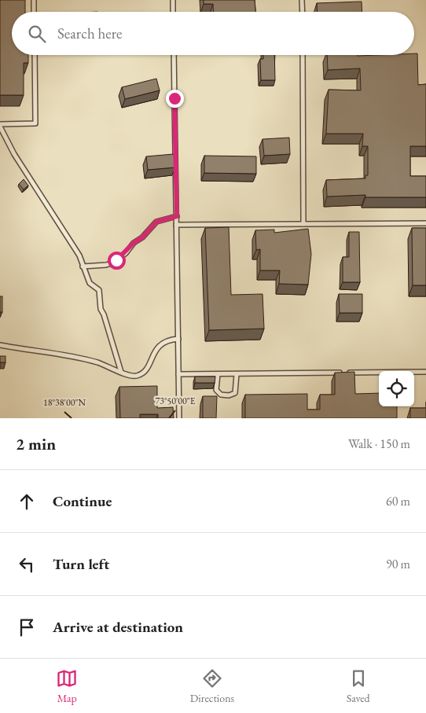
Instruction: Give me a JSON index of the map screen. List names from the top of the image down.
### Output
{
  "page": {
    "search": "Search here",
    "heading": ["2 min", "Walk · 150 m"],
    "list": [
      ["Continue", "60 m"],
      ["Turn left", "90 m"],
      "Arrive at destination"
    ],
    "nav": ["Map", "Directions", "Saved"]
  },
  "coordinates": ["73°50'00\"E", "18°38'00\"N"]
}
